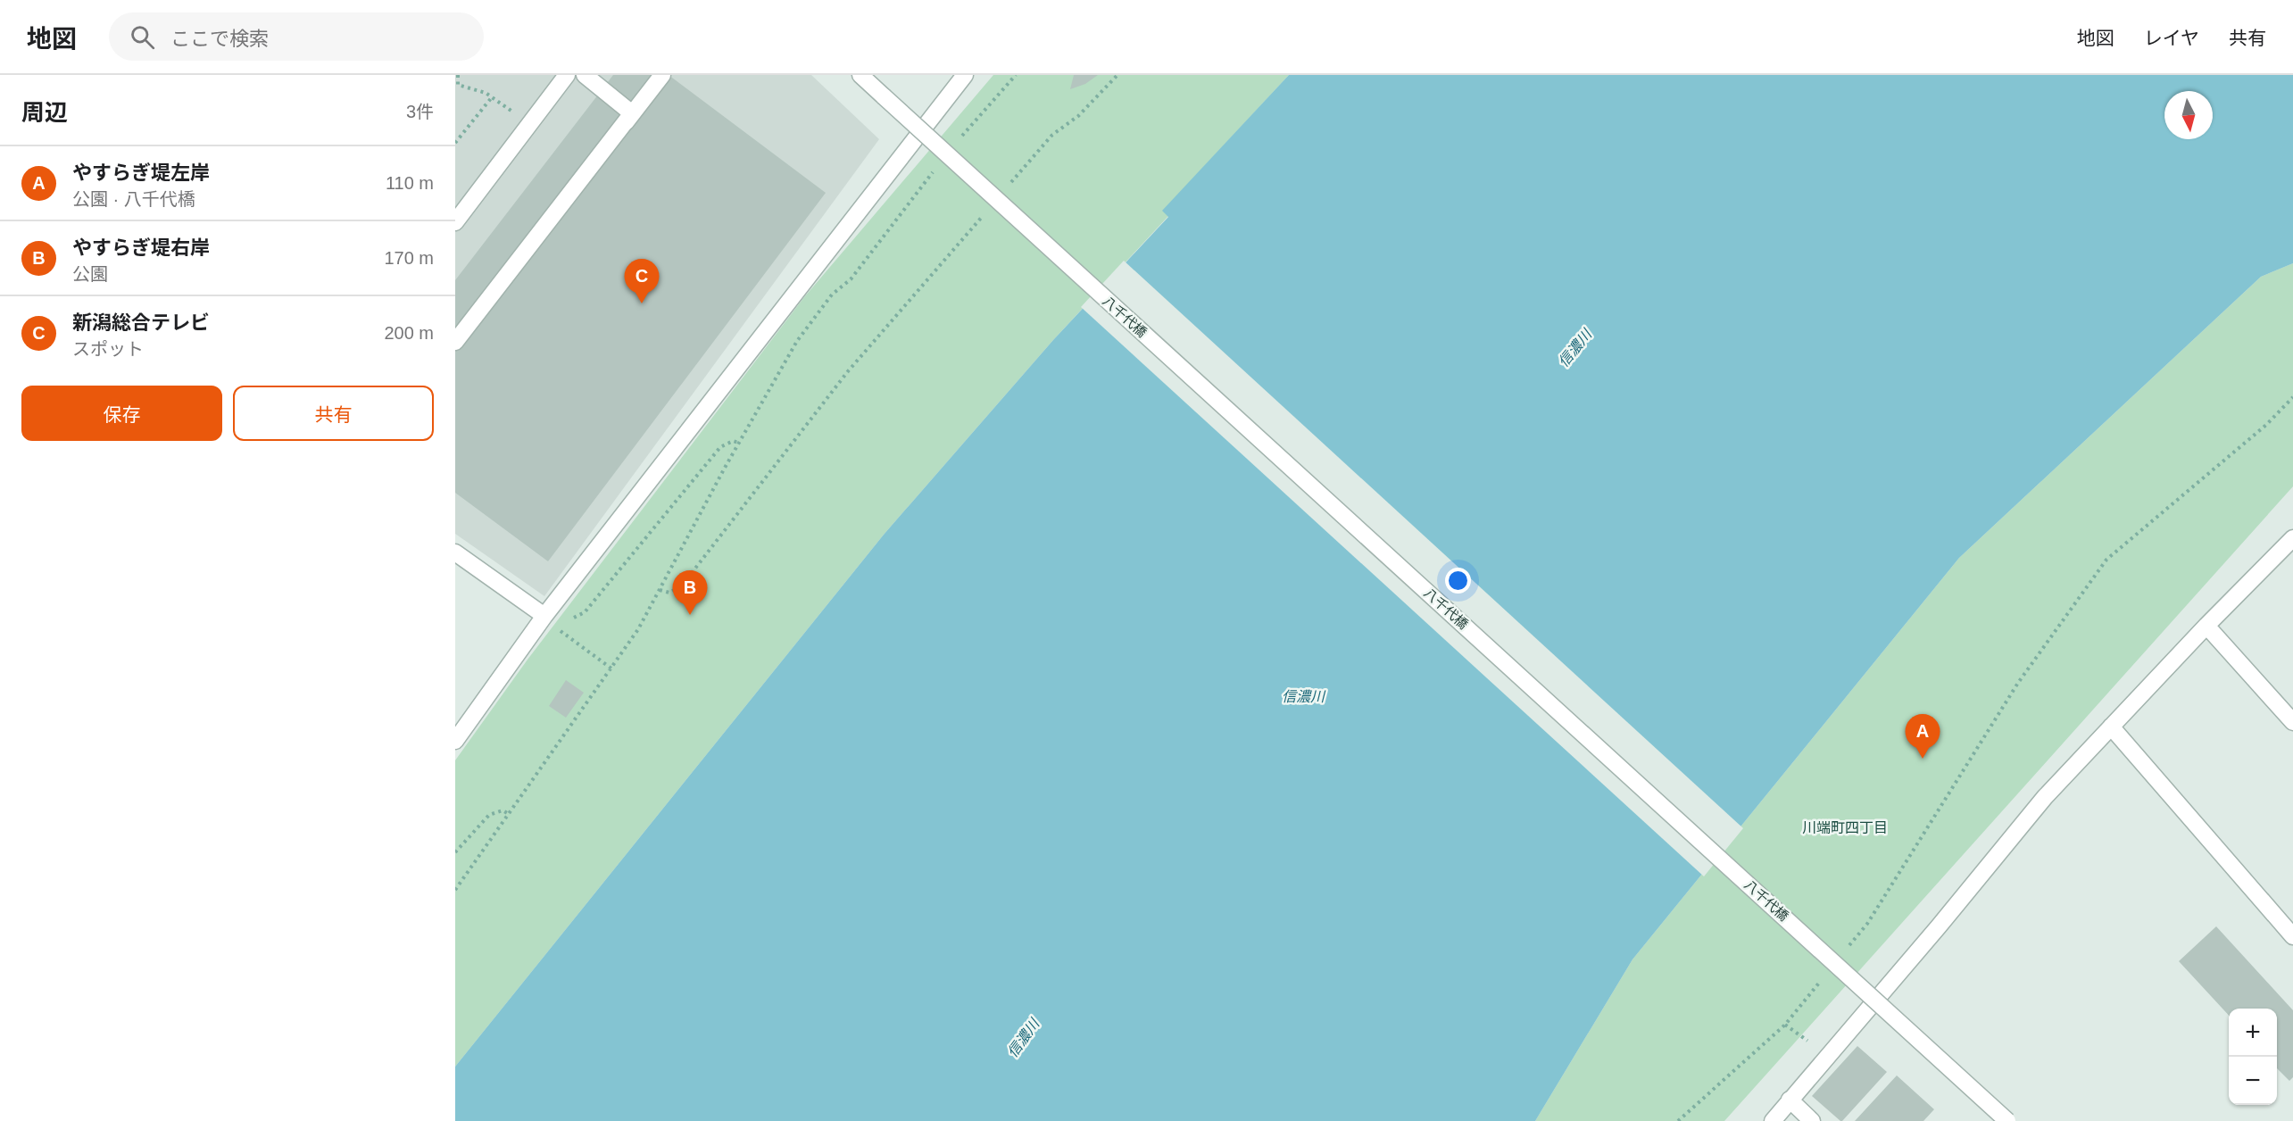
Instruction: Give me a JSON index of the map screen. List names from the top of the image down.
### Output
{
  "streets": {
    "street": ["八千代橋"]
  },
  "districts": ["川端町四丁目"],
  "water": ["信濃川"],
  "north": "bottom",
  "page": {
    "header": "地図",
    "search": "ここで検索",
    "nav": ["地図", "レイヤ", "共有"],
    "heading": ["周辺", "3件"],
    "list": [
      {
        "mark": "A",
        "name": "やすらぎ堤左岸",
        "note": "公園 · 八千代橋",
        "value": "110 m"
      },
      {
        "mark": "B",
        "name": "やすらぎ堤右岸",
        "note": "公園",
        "value": "170 m"
      },
      {
        "mark": "C",
        "name": "新潟総合テレビ",
        "note": "スポット",
        "value": "200 m"
      }
    ],
    "pins": ["C", "B", "A"],
    "buttons": ["保存", "共有"],
    "map_buttons": ["+", "−"]
  }
}
